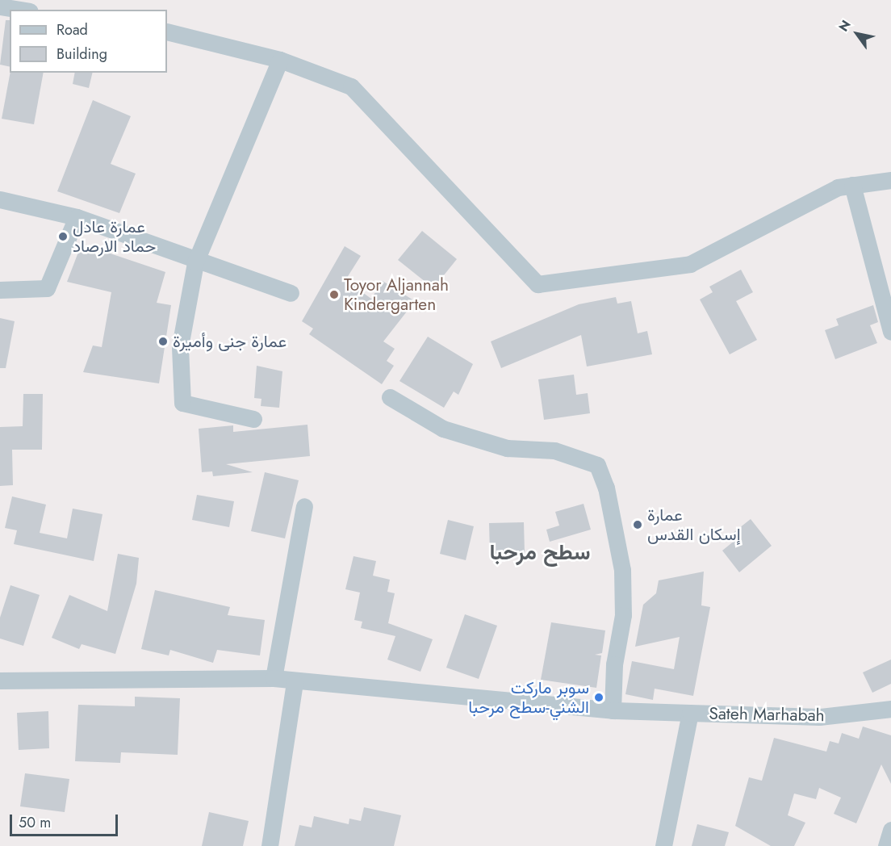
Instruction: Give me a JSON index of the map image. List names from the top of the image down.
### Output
{
  "streets": {
    "street": ["Sateh Marhabah"]
  },
  "districts": ["سطح مرحبا"],
  "places": [
    "عمارة عادل حماد الارصاد",
    "Toyor Aljannah Kindergarten",
    "عمارة جنى وأميرة",
    "عمارة إسكان القدس",
    "سوبر ماركت الشني-سطح مرحبا"
  ],
  "legend": ["Road", "Building"],
  "scale_bar": "50 m",
  "north": "top left"
}
